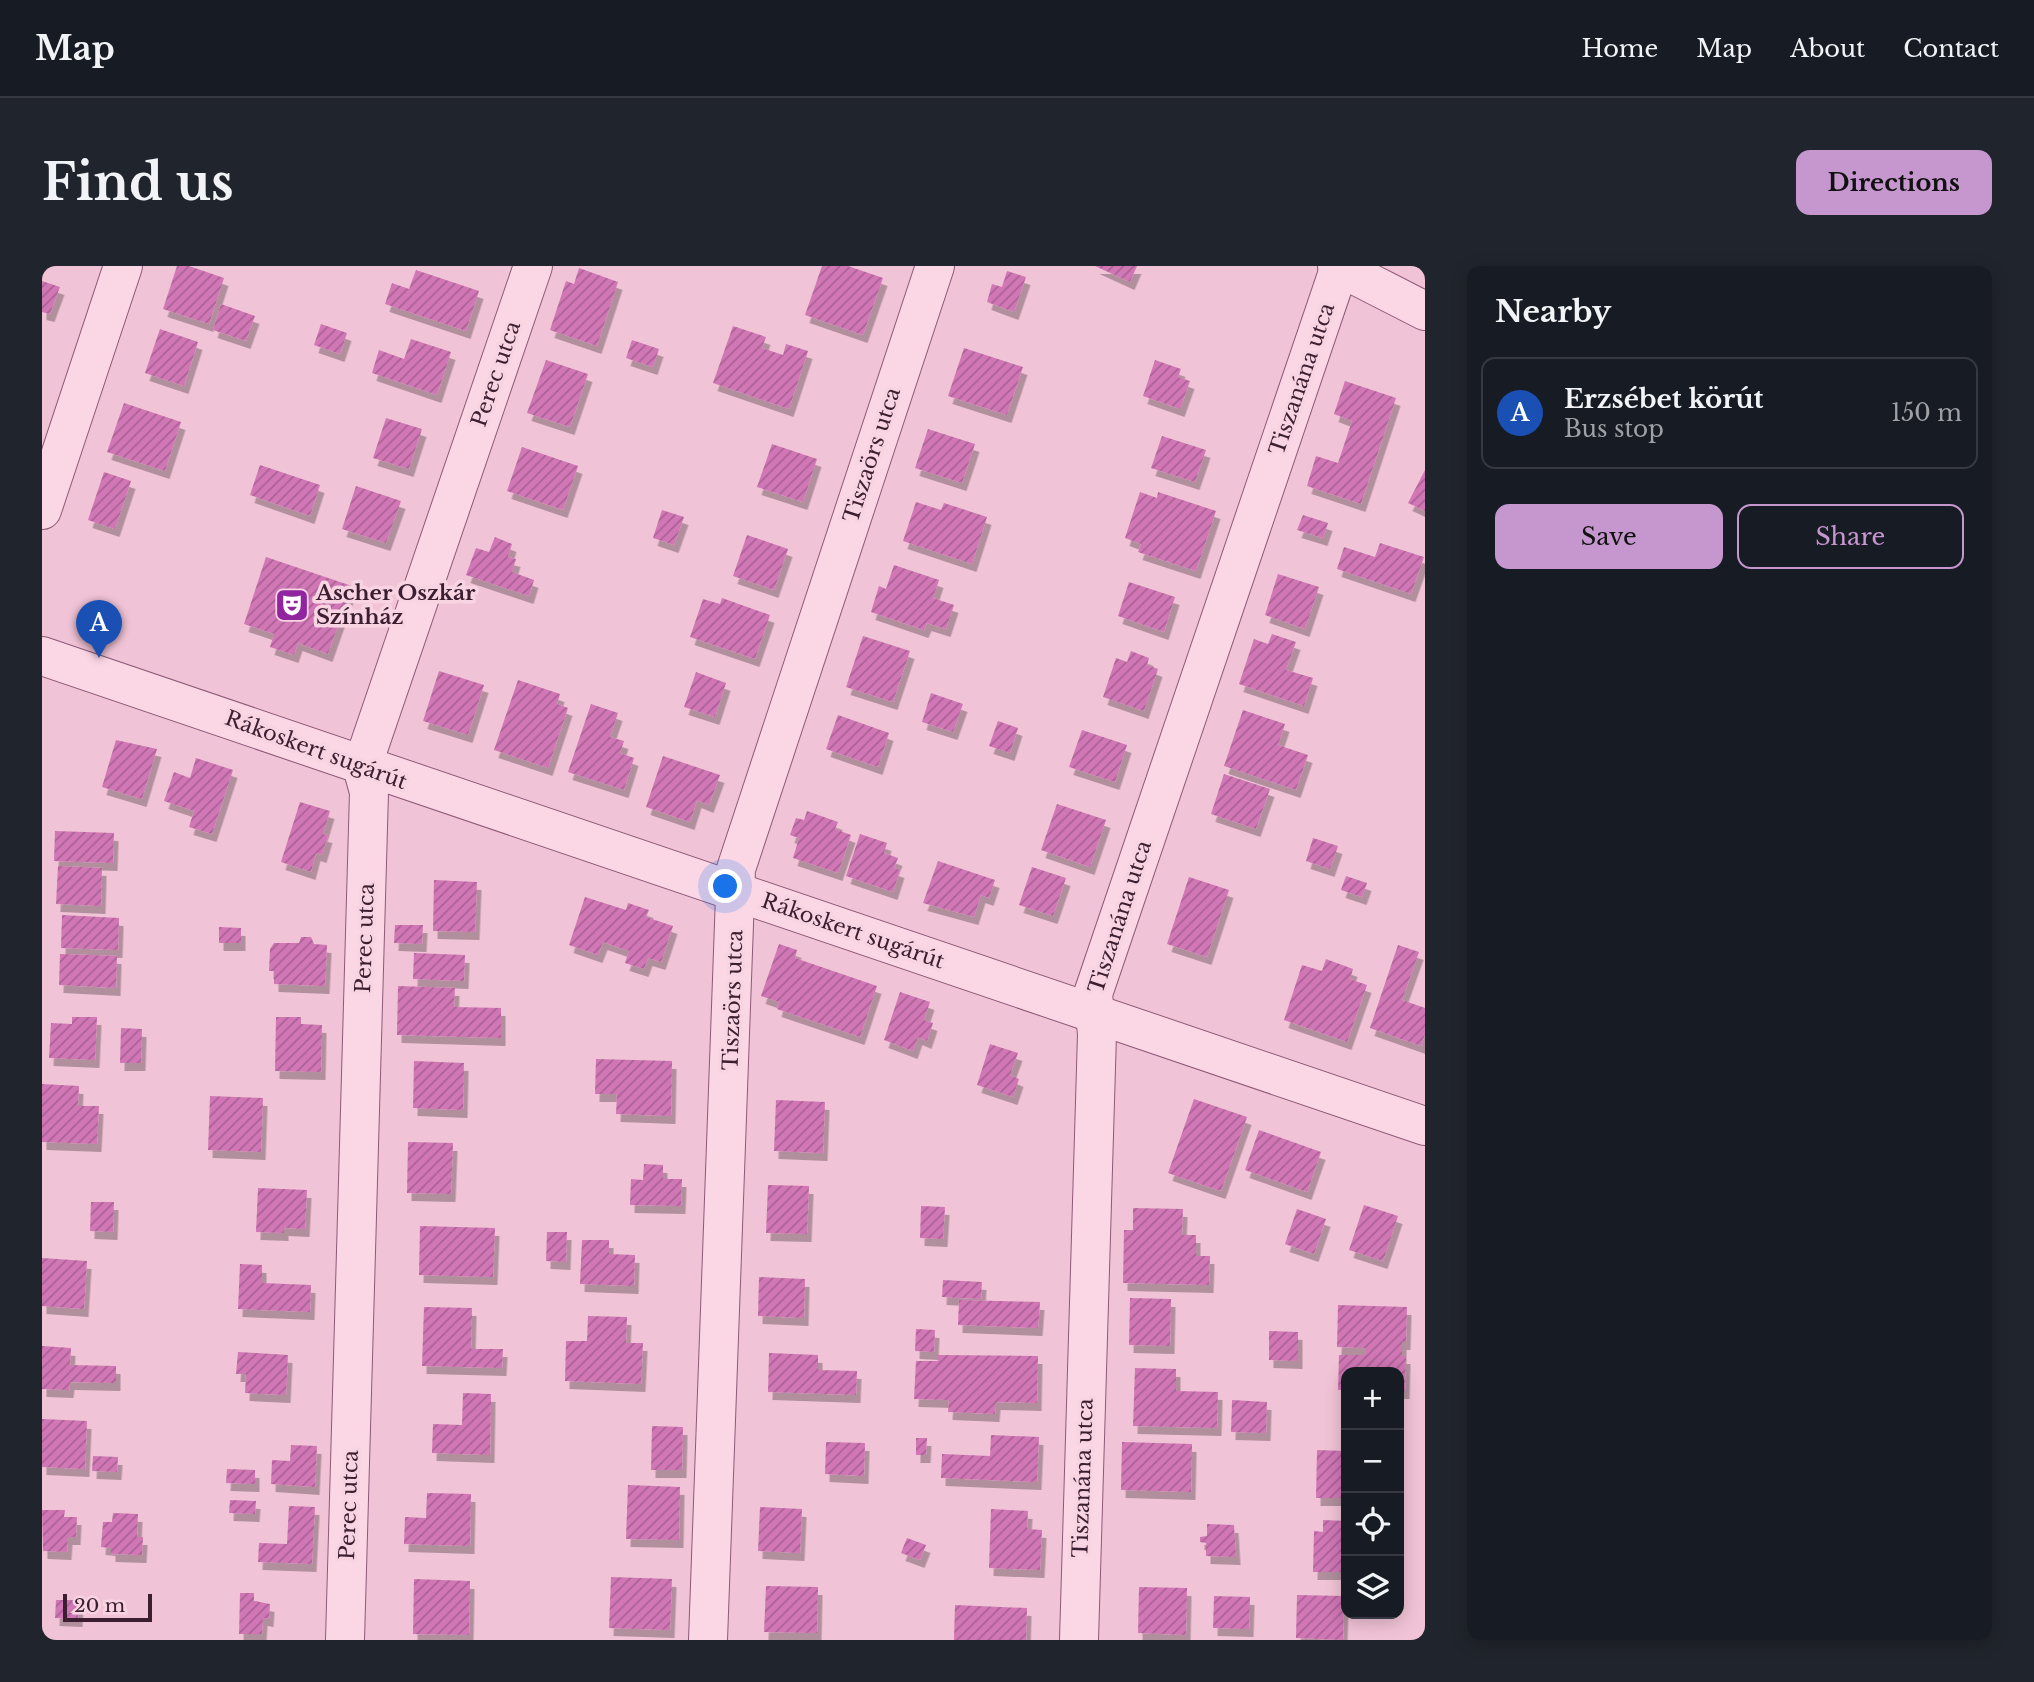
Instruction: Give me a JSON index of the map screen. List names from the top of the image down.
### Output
{
  "streets": {
    "street": [
      "Perec utca",
      "Tiszanána utca",
      "Tiszaörs utca",
      "Rákoskert sugárút"
    ]
  },
  "crossings": [
    ["Perec utca", "Rákoskert sugárút"],
    ["Tiszanána utca", "Rákoskert sugárút"],
    ["Tiszaörs utca", "Rákoskert sugárút"]
  ],
  "places": {
    "theatre": ["Ascher Oszkár Színház"]
  },
  "scale_bar": "20 m",
  "page": {
    "header": "Map",
    "nav": [
      "Home",
      "Map",
      "About",
      "Contact"
    ],
    "buttons": [
      "Directions",
      ["Save", "Share"]
    ],
    "title": "Find us",
    "heading": "Nearby",
    "list": [
      {
        "mark": "A",
        "name": "Erzsébet körút",
        "note": "Bus stop",
        "value": "150 m"
      }
    ],
    "pins": "A",
    "map_buttons": ["+", "−"],
    "scale": "20 m"
  }
}
